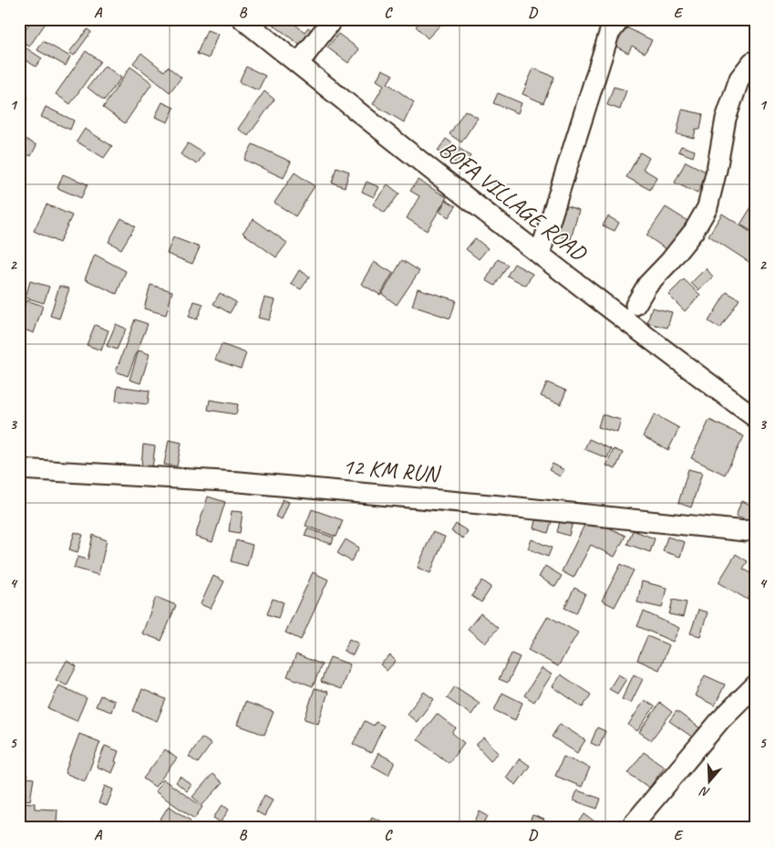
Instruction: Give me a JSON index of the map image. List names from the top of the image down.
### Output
{
  "streets": {
    "street": ["BOFA VILLAGE ROAD", "12 KM RUN"]
  },
  "north": "bottom",
  "grid": {
    "columns": [
      "A",
      "B",
      "C",
      "D",
      "E"
    ],
    "rows": [
      "1",
      "2",
      "3",
      "4",
      "5"
    ]
  }
}
